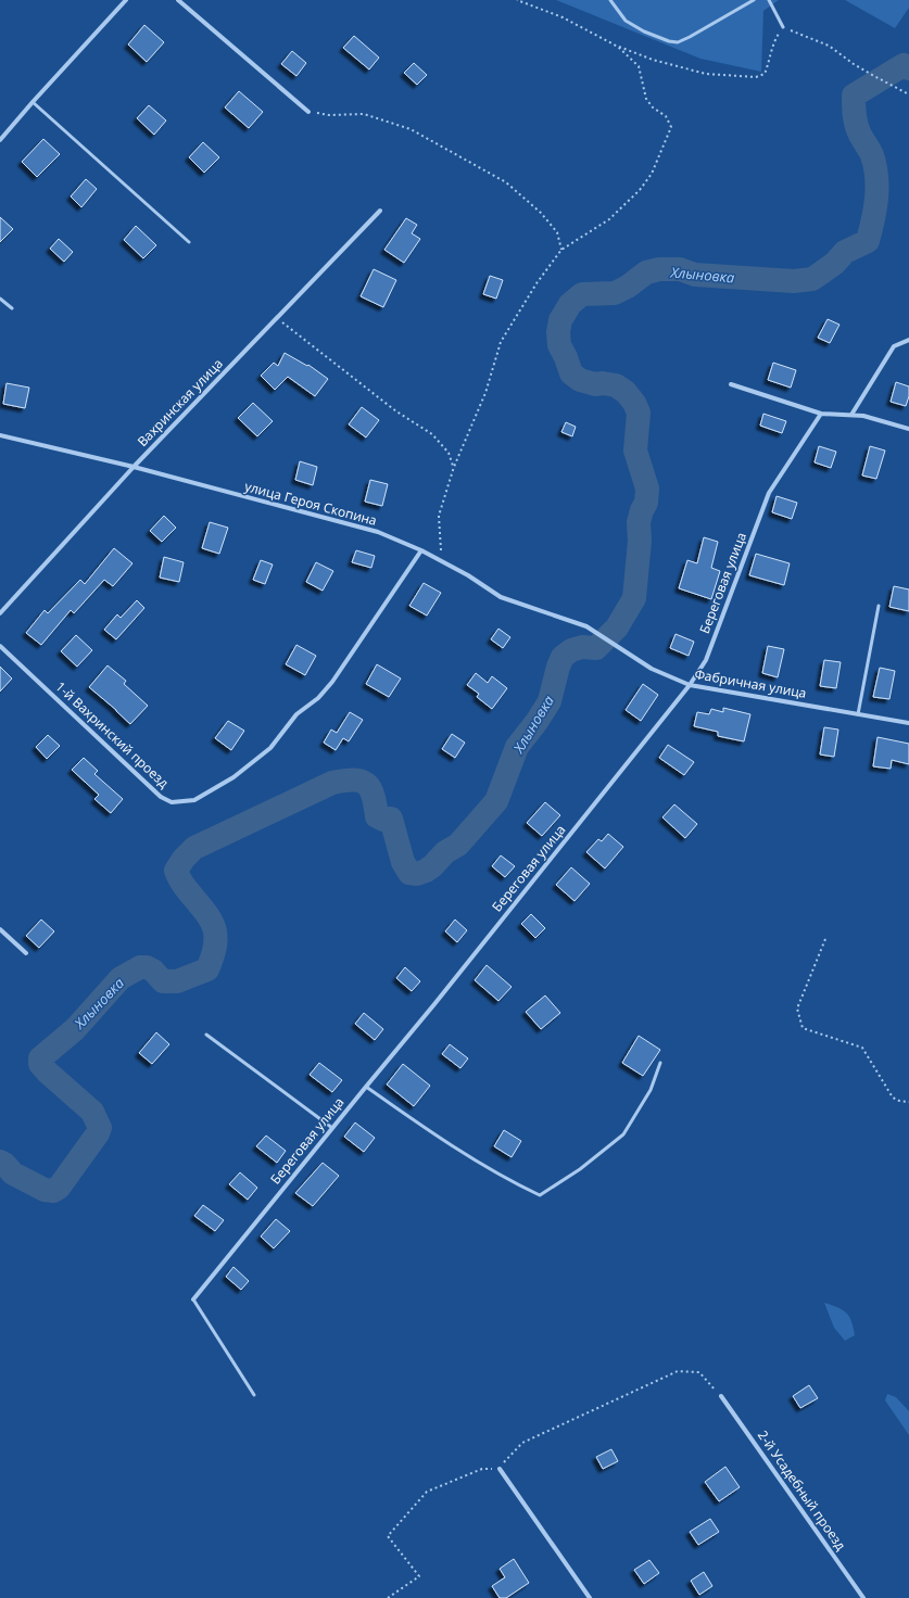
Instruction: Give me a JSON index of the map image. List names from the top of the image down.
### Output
{
  "streets": {
    "street": [
      "Вахринская улица",
      "улица Героя Скопина",
      "Береговая улица",
      "Фабричная улица",
      "1-й Вахринский проезд",
      "2-й Усадебный проезд"
    ]
  },
  "crossings": [
    ["Вахринская улица", "улица Героя Скопина"],
    ["улица Героя Скопина", "Фабричная улица"],
    ["улица Героя Скопина", "1-й Вахринский проезд"],
    ["Береговая улица", "Фабричная улица"]
  ],
  "water": ["Хлыновка"]
}
